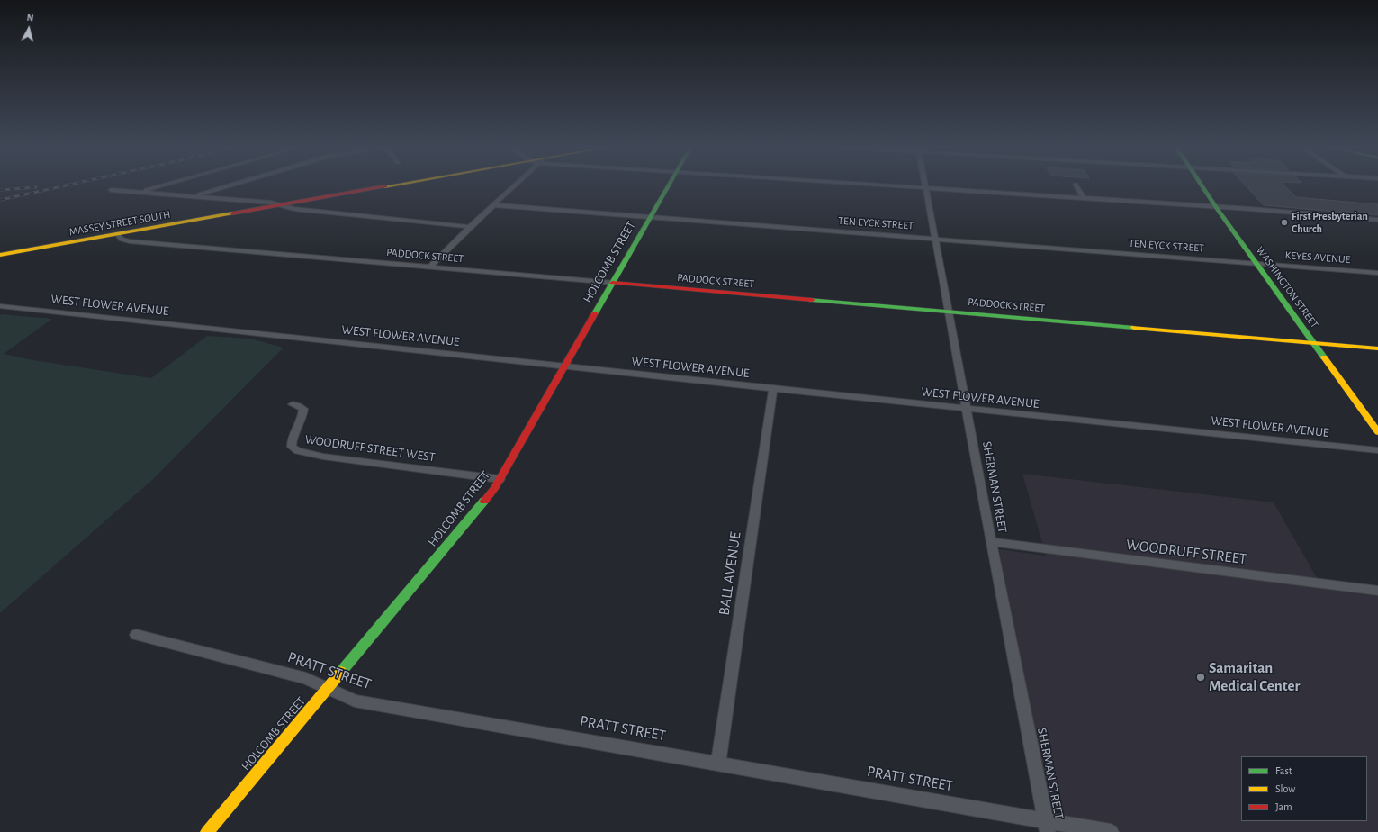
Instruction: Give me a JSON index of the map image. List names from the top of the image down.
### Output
{
  "streets": {
    "main road": [
      "MASSEY STREET SOUTH",
      "PADDOCK STREET",
      "HOLCOMB STREET",
      "WASHINGTON STREET"
    ],
    "street": [
      "TEN EYCK STREET",
      "KEYES AVENUE",
      "WEST FLOWER AVENUE",
      "WOODRUFF STREET WEST",
      "SHERMAN STREET",
      "WOODRUFF STREET",
      "BALL AVENUE",
      "PRATT STREET"
    ]
  },
  "crossings": [
    ["MASSEY STREET SOUTH", "PADDOCK STREET"],
    ["TEN EYCK STREET", "KEYES AVENUE"],
    ["TEN EYCK STREET", "HOLCOMB STREET"],
    ["TEN EYCK STREET", "WASHINGTON STREET"],
    ["TEN EYCK STREET", "SHERMAN STREET"],
    ["PADDOCK STREET", "HOLCOMB STREET"],
    ["PADDOCK STREET", "WASHINGTON STREET"],
    ["PADDOCK STREET", "SHERMAN STREET"],
    ["KEYES AVENUE", "WASHINGTON STREET"],
    ["HOLCOMB STREET", "WEST FLOWER AVENUE"],
    ["HOLCOMB STREET", "WOODRUFF STREET WEST"],
    ["HOLCOMB STREET", "PRATT STREET"],
    ["WEST FLOWER AVENUE", "SHERMAN STREET"],
    ["WEST FLOWER AVENUE", "BALL AVENUE"],
    ["SHERMAN STREET", "WOODRUFF STREET"],
    ["SHERMAN STREET", "PRATT STREET"],
    ["BALL AVENUE", "PRATT STREET"]
  ],
  "places": ["First Presbyterian Church", "Samaritan Medical Center"],
  "legend": ["Fast", "Slow", "Jam"],
  "north": "top"
}
